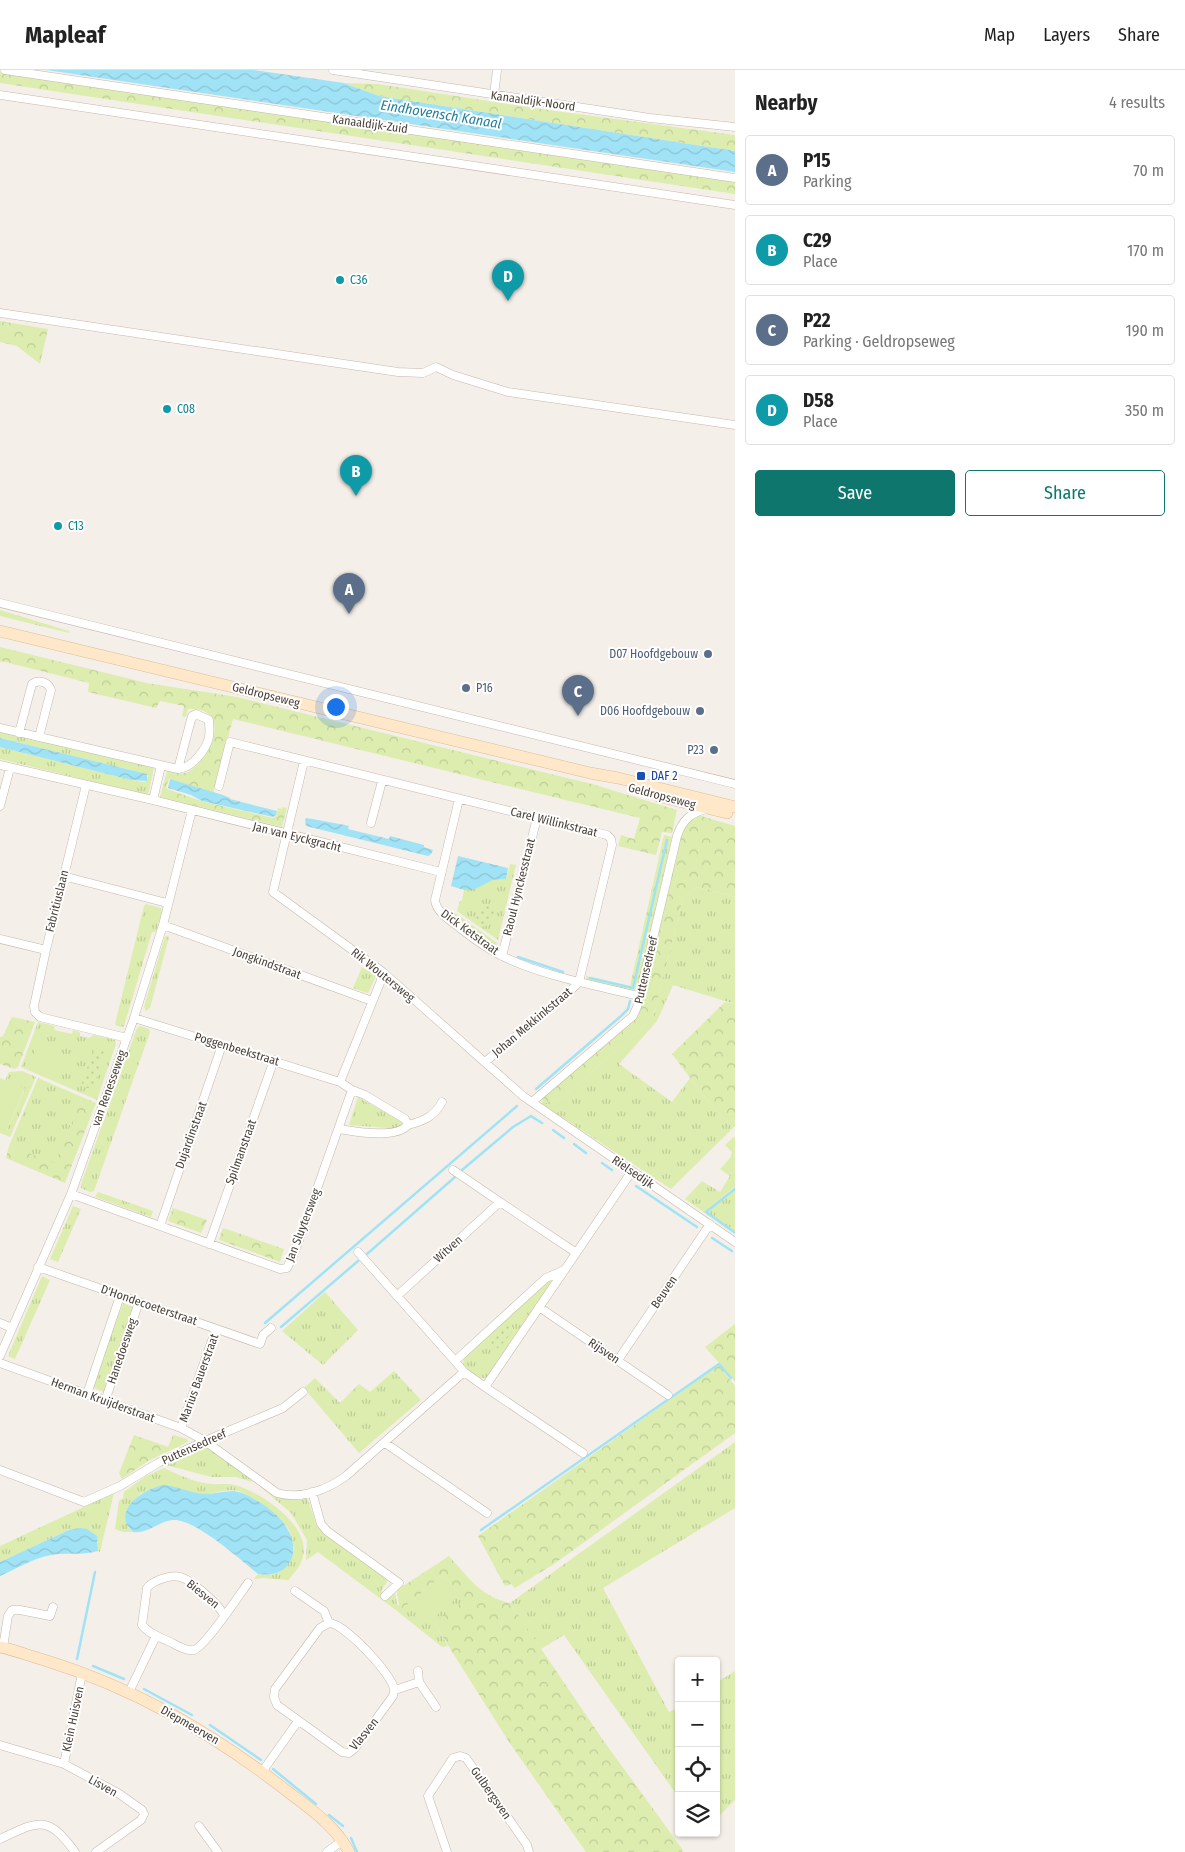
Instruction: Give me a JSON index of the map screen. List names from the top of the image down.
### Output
{
  "streets": {
    "main road": ["Geldropseweg", "Diepmeerven"],
    "street": [
      "Kanaaldijk-Noord",
      "Kanaaldijk-Zuid",
      "Carel Willinkstraat",
      "Jan van Eyckgracht",
      "Raoul Hynckesstraat",
      "Fabritiuslaan",
      "Dick Ketstraat",
      "Jongkindstraat",
      "Puttensedreef",
      "Rik Woutersweg",
      "Johan Mekkinkstraat",
      "Poggenbeekstraat",
      "van Renesseweg",
      "Dujardinstraat",
      "Spilmanstraat",
      "Rielsedijk",
      "Jan Sluytersweg",
      "Witven",
      "Beuven",
      "D'Hondecoeterstraat",
      "Hanedoesweg",
      "Rijsven",
      "Marius Bauerstraat",
      "Herman Kruijderstraat",
      "Biesven",
      "Klein Huisven",
      "Vlasven",
      "Lisven",
      "Gulbergsven"
    ]
  },
  "crossings": [
    ["Geldropseweg", "Puttensedreef"],
    ["Carel Willinkstraat", "Raoul Hynckesstraat"],
    ["Carel Willinkstraat", "Dick Ketstraat"],
    ["Carel Willinkstraat", "Johan Mekkinkstraat"],
    ["Jan van Eyckgracht", "Fabritiuslaan"],
    ["Jan van Eyckgracht", "Dick Ketstraat"],
    ["Jan van Eyckgracht", "Rik Woutersweg"],
    ["Jan van Eyckgracht", "van Renesseweg"],
    ["Raoul Hynckesstraat", "Dick Ketstraat"],
    ["Fabritiuslaan", "van Renesseweg"],
    ["Dick Ketstraat", "Puttensedreef"],
    ["Dick Ketstraat", "Johan Mekkinkstraat"],
    ["Jongkindstraat", "van Renesseweg"],
    ["Puttensedreef", "Rik Woutersweg"],
    ["Puttensedreef", "Rielsedijk"],
    ["Puttensedreef", "Herman Kruijderstraat"],
    ["Rik Woutersweg", "Johan Mekkinkstraat"],
    ["Rik Woutersweg", "Rielsedijk"],
    ["Poggenbeekstraat", "van Renesseweg"],
    ["Poggenbeekstraat", "Dujardinstraat"],
    ["Poggenbeekstraat", "Spilmanstraat"],
    ["van Renesseweg", "Jan Sluytersweg"],
    ["van Renesseweg", "D'Hondecoeterstraat"],
    ["Dujardinstraat", "Jan Sluytersweg"],
    ["Spilmanstraat", "Jan Sluytersweg"],
    ["Rielsedijk", "Beuven"],
    ["Beuven", "Rijsven"],
    ["D'Hondecoeterstraat", "Hanedoesweg"],
    ["D'Hondecoeterstraat", "Marius Bauerstraat"],
    ["Hanedoesweg", "Herman Kruijderstraat"],
    ["Marius Bauerstraat", "Herman Kruijderstraat"],
    ["Klein Huisven", "Diepmeerven"],
    ["Klein Huisven", "Lisven"]
  ],
  "water": ["Eindhovensch Kanaal"],
  "places": {
    "other": [
      "C36",
      "C08",
      "C13",
      "D07 Hoofdgebouw",
      "P16",
      "D06 Hoofdgebouw",
      "P23"
    ],
    "transit": ["DAF 2"]
  },
  "page": {
    "header": "Mapleaf",
    "nav": ["Map", "Layers", "Share"],
    "heading": ["Nearby", "4 results"],
    "list": [
      {
        "mark": "A",
        "name": "P15",
        "note": "Parking",
        "value": "70 m"
      },
      {
        "mark": "B",
        "name": "C29",
        "note": "Place",
        "value": "170 m"
      },
      {
        "mark": "C",
        "name": "P22",
        "note": "Parking · Geldropseweg",
        "value": "190 m"
      },
      {
        "mark": "D",
        "name": "D58",
        "note": "Place",
        "value": "350 m"
      }
    ],
    "pins": [
      "D",
      "B",
      "A",
      "C"
    ],
    "buttons": ["Save", "Share"],
    "map_buttons": ["+", "−"]
  }
}
